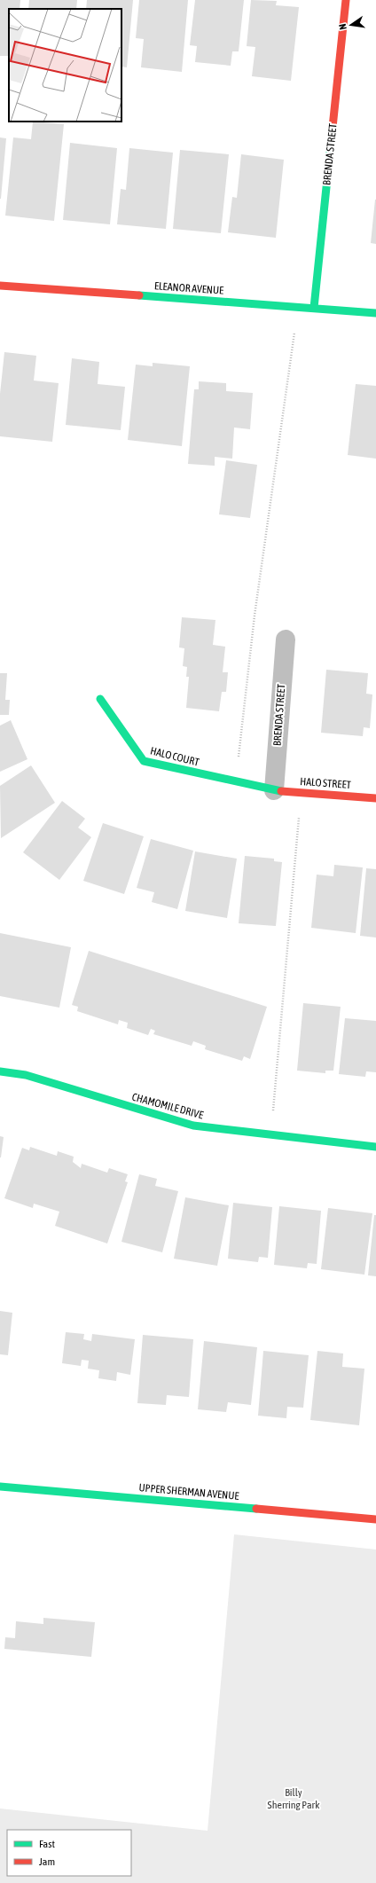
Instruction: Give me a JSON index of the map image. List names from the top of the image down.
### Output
{
  "streets": {
    "street": [
      "BRENDA STREET",
      "ELEANOR AVENUE",
      "HALO COURT",
      "HALO STREET",
      "CHAMOMILE DRIVE",
      "UPPER SHERMAN AVENUE"
    ]
  },
  "crossings": [
    ["BRENDA STREET", "ELEANOR AVENUE"],
    ["BRENDA STREET", "HALO COURT"],
    ["BRENDA STREET", "HALO STREET"],
    ["HALO COURT", "HALO STREET"]
  ],
  "parks": ["Billy Sherring Park"],
  "legend": ["Fast", "Jam"],
  "north": "left"
}
